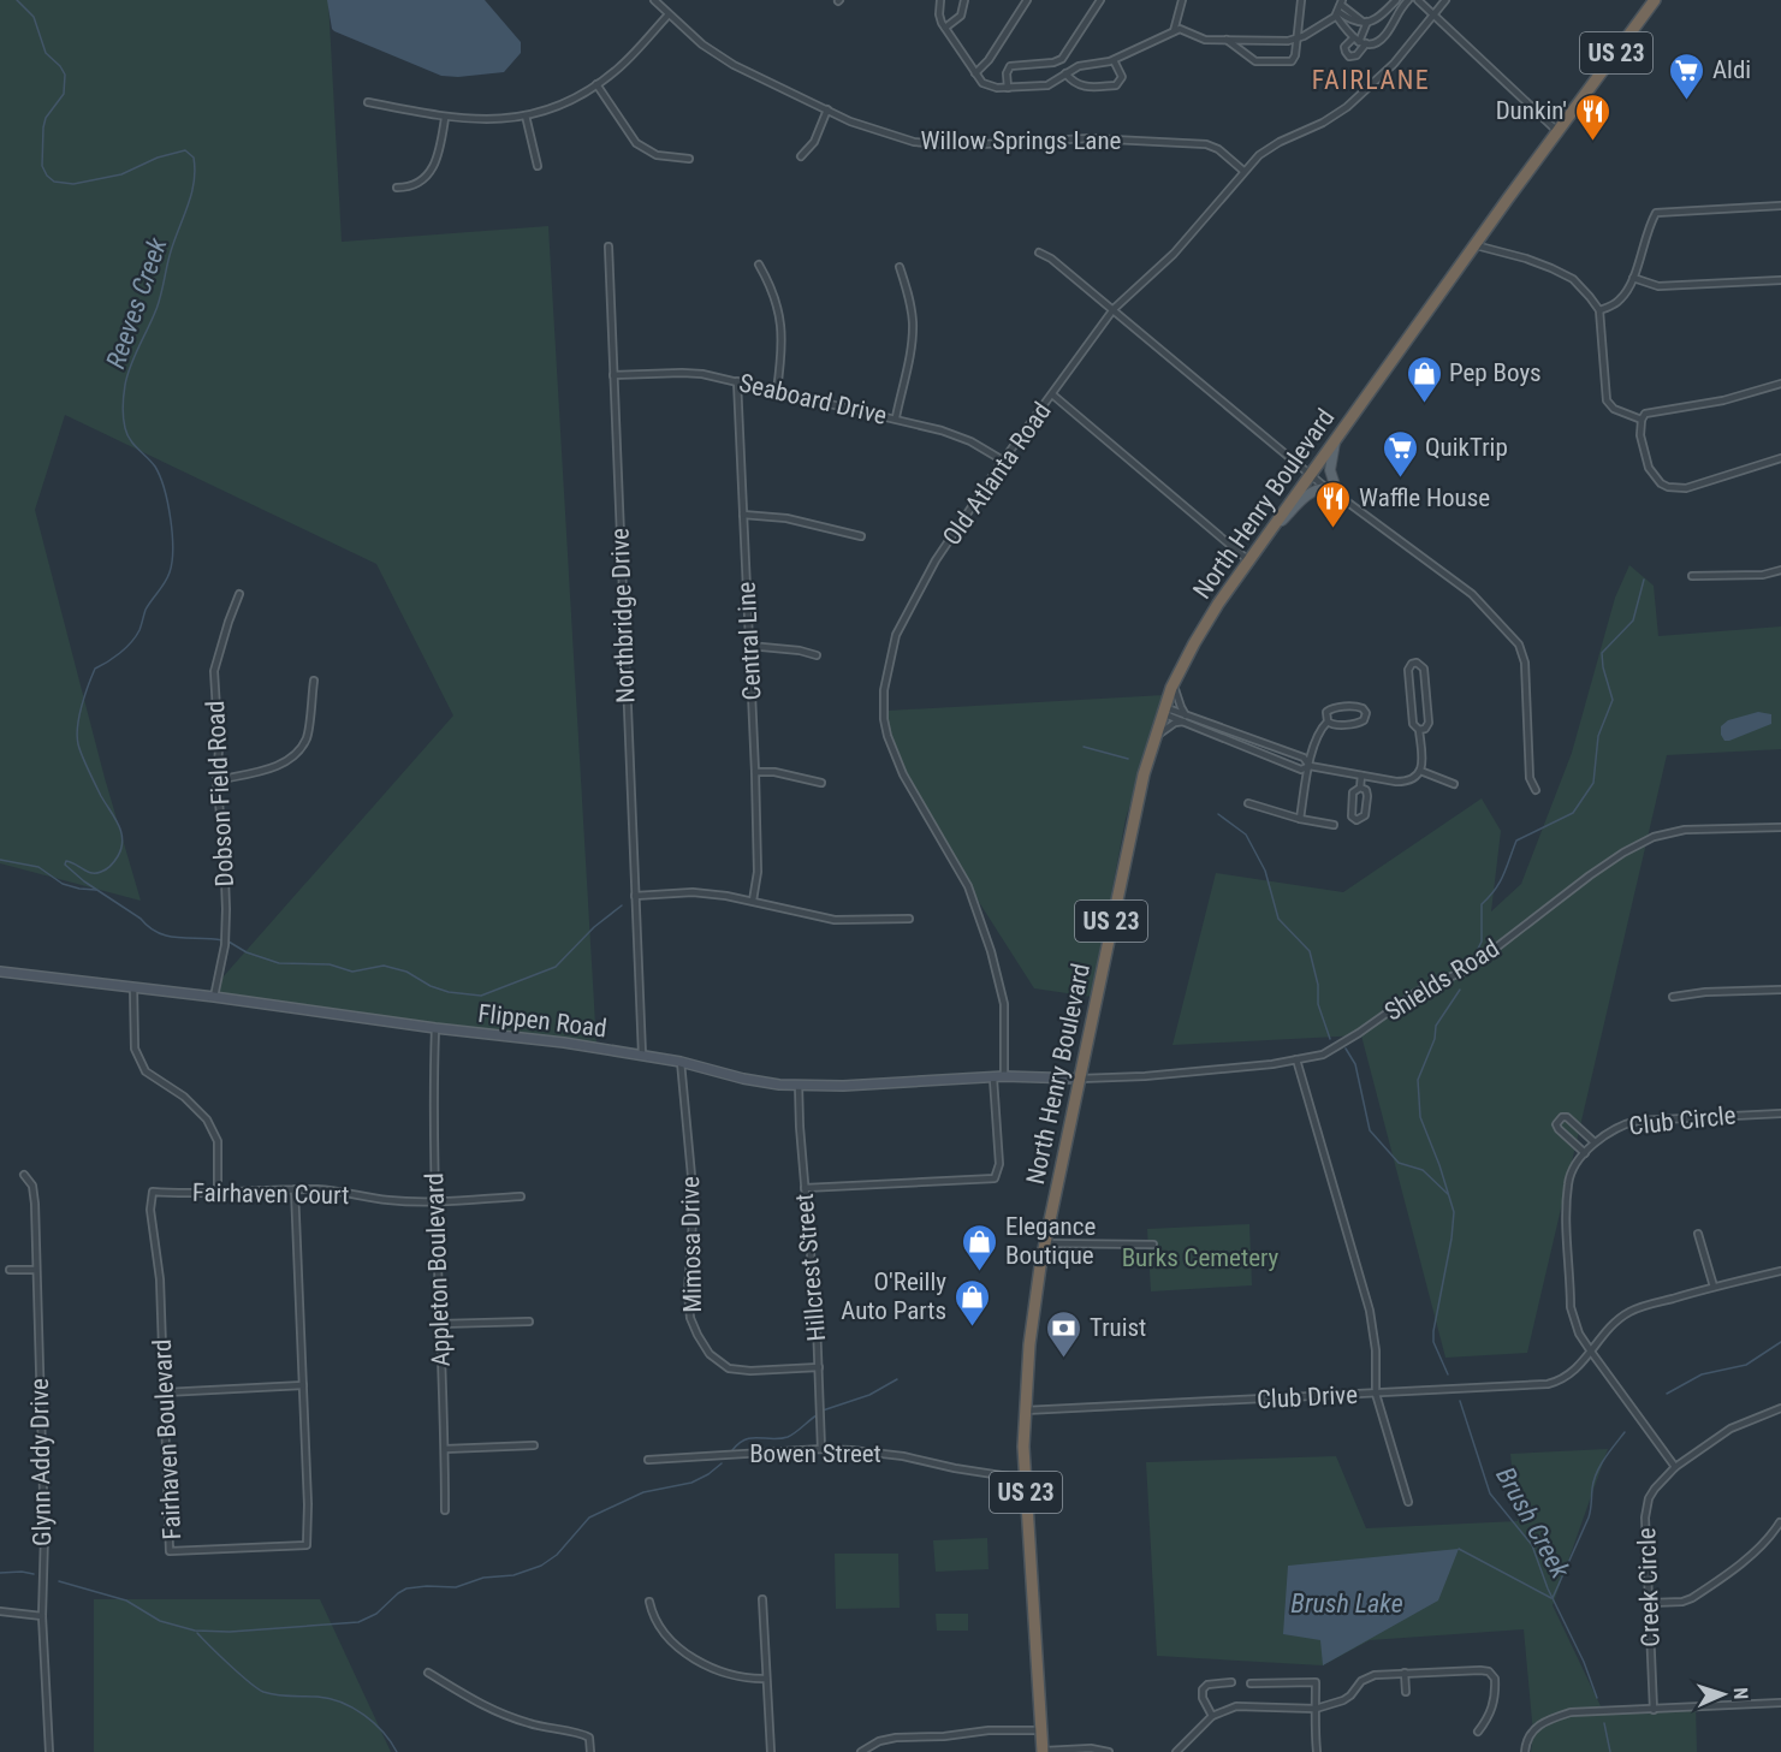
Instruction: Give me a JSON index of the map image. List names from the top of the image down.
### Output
{
  "streets": {
    "highway": ["US 23", "North Henry Boulevard"],
    "street": [
      "Willow Springs Lane",
      "Seaboard Drive",
      "Old Atlanta Road",
      "Northbridge Drive",
      "Central Line",
      "Dobson Field Road",
      "Shields Road",
      "Flippen Road",
      "Club Circle",
      "Fairhaven Court",
      "Mimosa Drive",
      "Hillcrest Street",
      "Appleton Boulevard",
      "Club Drive",
      "Fairhaven Boulevard",
      "Bowen Street",
      "Glynn Addy Drive",
      "Creek Circle"
    ]
  },
  "crossings": [
    ["Willow Springs Lane", "Old Atlanta Road"],
    ["Seaboard Drive", "Old Atlanta Road"],
    ["Seaboard Drive", "Northbridge Drive"],
    ["Seaboard Drive", "Central Line"],
    ["Old Atlanta Road", "Flippen Road"],
    ["North Henry Boulevard", "Shields Road"],
    ["North Henry Boulevard", "Flippen Road"],
    ["North Henry Boulevard", "Club Drive"],
    ["North Henry Boulevard", "Bowen Street"],
    ["Northbridge Drive", "Flippen Road"],
    ["Dobson Field Road", "Flippen Road"],
    ["Shields Road", "Flippen Road"],
    ["Shields Road", "Club Drive"],
    ["Flippen Road", "Mimosa Drive"],
    ["Flippen Road", "Hillcrest Street"],
    ["Flippen Road", "Appleton Boulevard"],
    ["Club Circle", "Creek Circle"],
    ["Fairhaven Court", "Appleton Boulevard"],
    ["Fairhaven Court", "Fairhaven Boulevard"],
    ["Mimosa Drive", "Hillcrest Street"],
    ["Hillcrest Street", "Bowen Street"]
  ],
  "districts": ["FAIRLANE"],
  "water": ["Reeves Creek", "Brush Creek", "Brush Lake"],
  "parks": ["Burks Cemetery"],
  "places": {
    "supermarket": ["Aldi", "QuikTrip"],
    "restaurant": ["Dunkin'", "Waffle House"],
    "shop": ["Pep Boys", "Elegance Boutique", "O'Reilly Auto Parts"],
    "bank": ["Truist"]
  },
  "north": "right"
}
